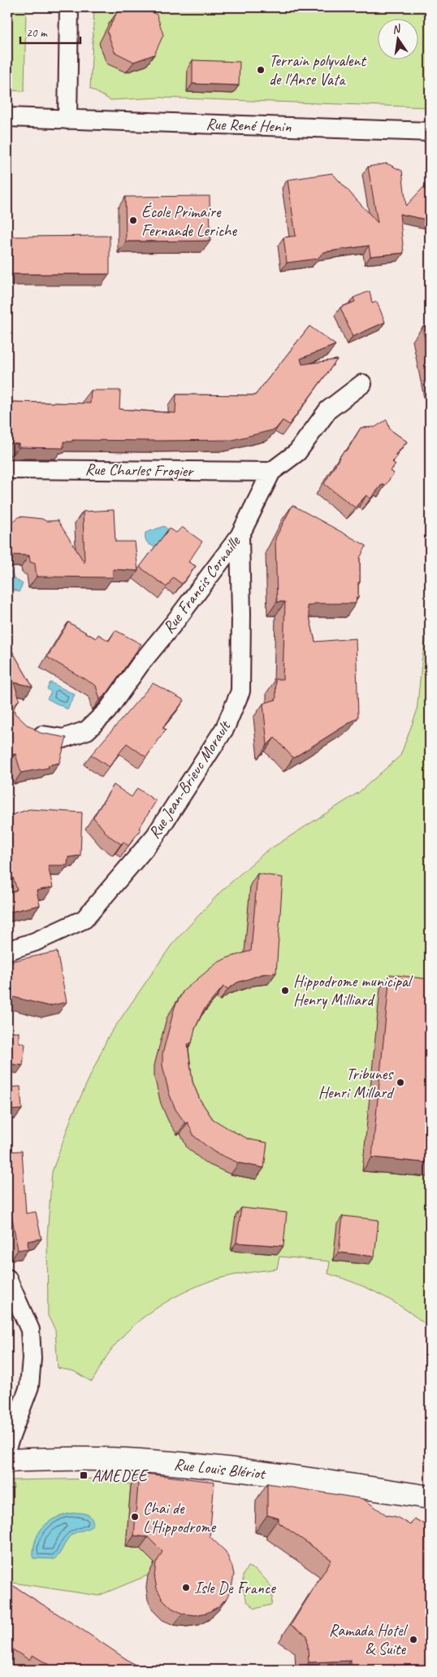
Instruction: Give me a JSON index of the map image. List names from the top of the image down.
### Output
{
  "streets": {
    "street": [
      "Rue René Henin",
      "Rue Charles Frogier",
      "Rue Francis Cornaille",
      "Rue Jean-Brieuc Morault",
      "Rue Louis Blériot"
    ]
  },
  "crossings": [
    ["Rue Charles Frogier", "Rue Francis Cornaille"],
    ["Rue Francis Cornaille", "Rue Jean-Brieuc Morault"]
  ],
  "places": {
    "other": [
      "Terrain polyvalent de l'Anse Vata",
      "École Primaire Fernande Leriche",
      "Hippodrome municipal Henry Milliard",
      "Tribunes Henri Millard",
      "Chai de L'Hippodrome",
      "Isle De France",
      "Ramada Hotel & Suite"
    ],
    "transit": ["AMEDEE"]
  },
  "scale_bar": "20 m",
  "north": "top"
}
